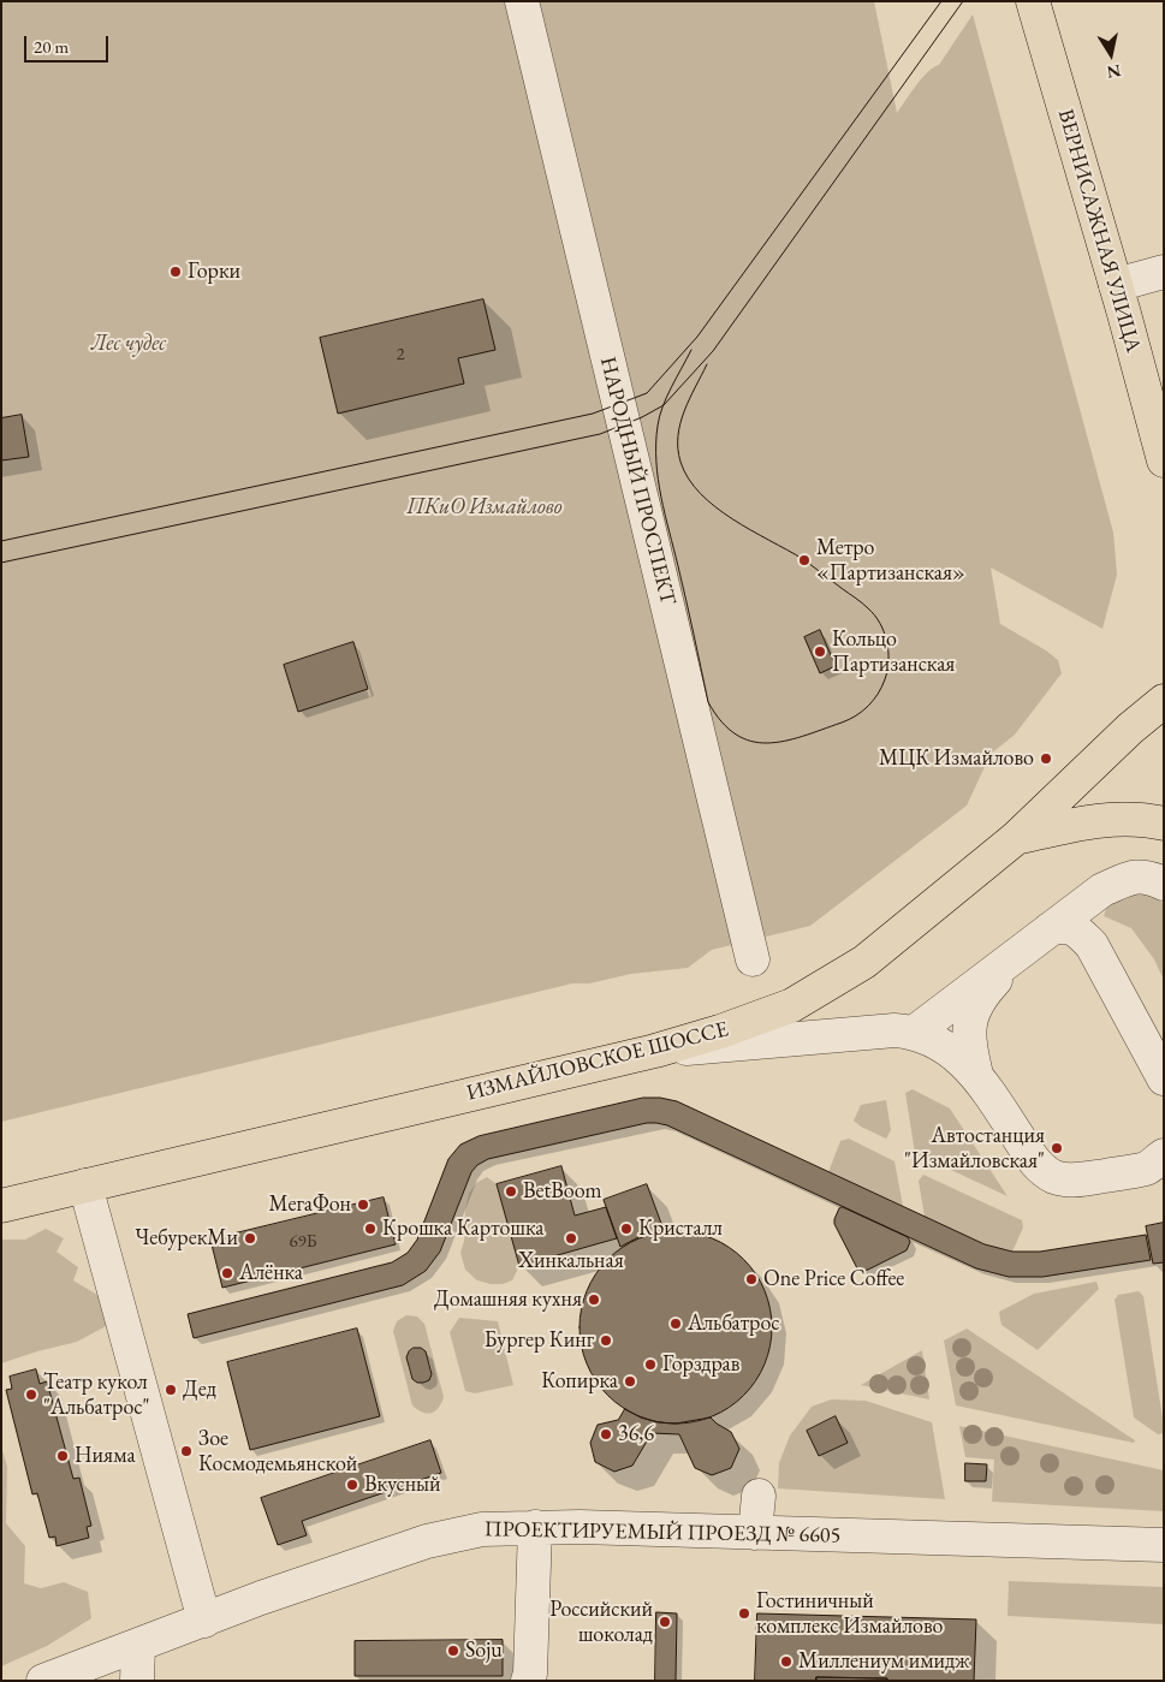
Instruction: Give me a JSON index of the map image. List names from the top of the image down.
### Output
{
  "streets": {
    "main road": ["ВЕРНИСАЖНАЯ УЛИЦА", "ИЗМАЙЛОВСКОЕ ШОССЕ"],
    "street": ["НАРОДНЫЙ ПРОСПЕКТ", "ПРОЕКТИРУЕМЫЙ ПРОЕЗД № 6605"]
  },
  "parks": ["Лес чудес", "ПКиО Измайлово"],
  "places": [
    "Горки",
    "Метро «Партизанская»",
    "Кольцо Партизанская",
    "МЦК Измайлово",
    "Автостанция \"Измайловская\"",
    "BetBoom",
    "МегаФон",
    "Крошка Картошка",
    "Кристалл",
    "ЧебурекМи",
    "Хинкальная",
    "Алёнка",
    "One Price Coffee",
    "Домашняя кухня",
    "Альбатрос",
    "Бургер Кинг",
    "Горздрав",
    "Копирка",
    "Дед",
    "Театр кукол \"Альбатрос\"",
    "36,6",
    "Зое Космодемьянской",
    "Нияма",
    "Вкусный",
    "Гостиничный комплекс Измайлово",
    "Российский шоколад",
    "Soju",
    "Миллениум имидж"
  ],
  "house_numbers": ["2", "69Б"],
  "scale_bar": "20 m",
  "north": "bottom"
}
